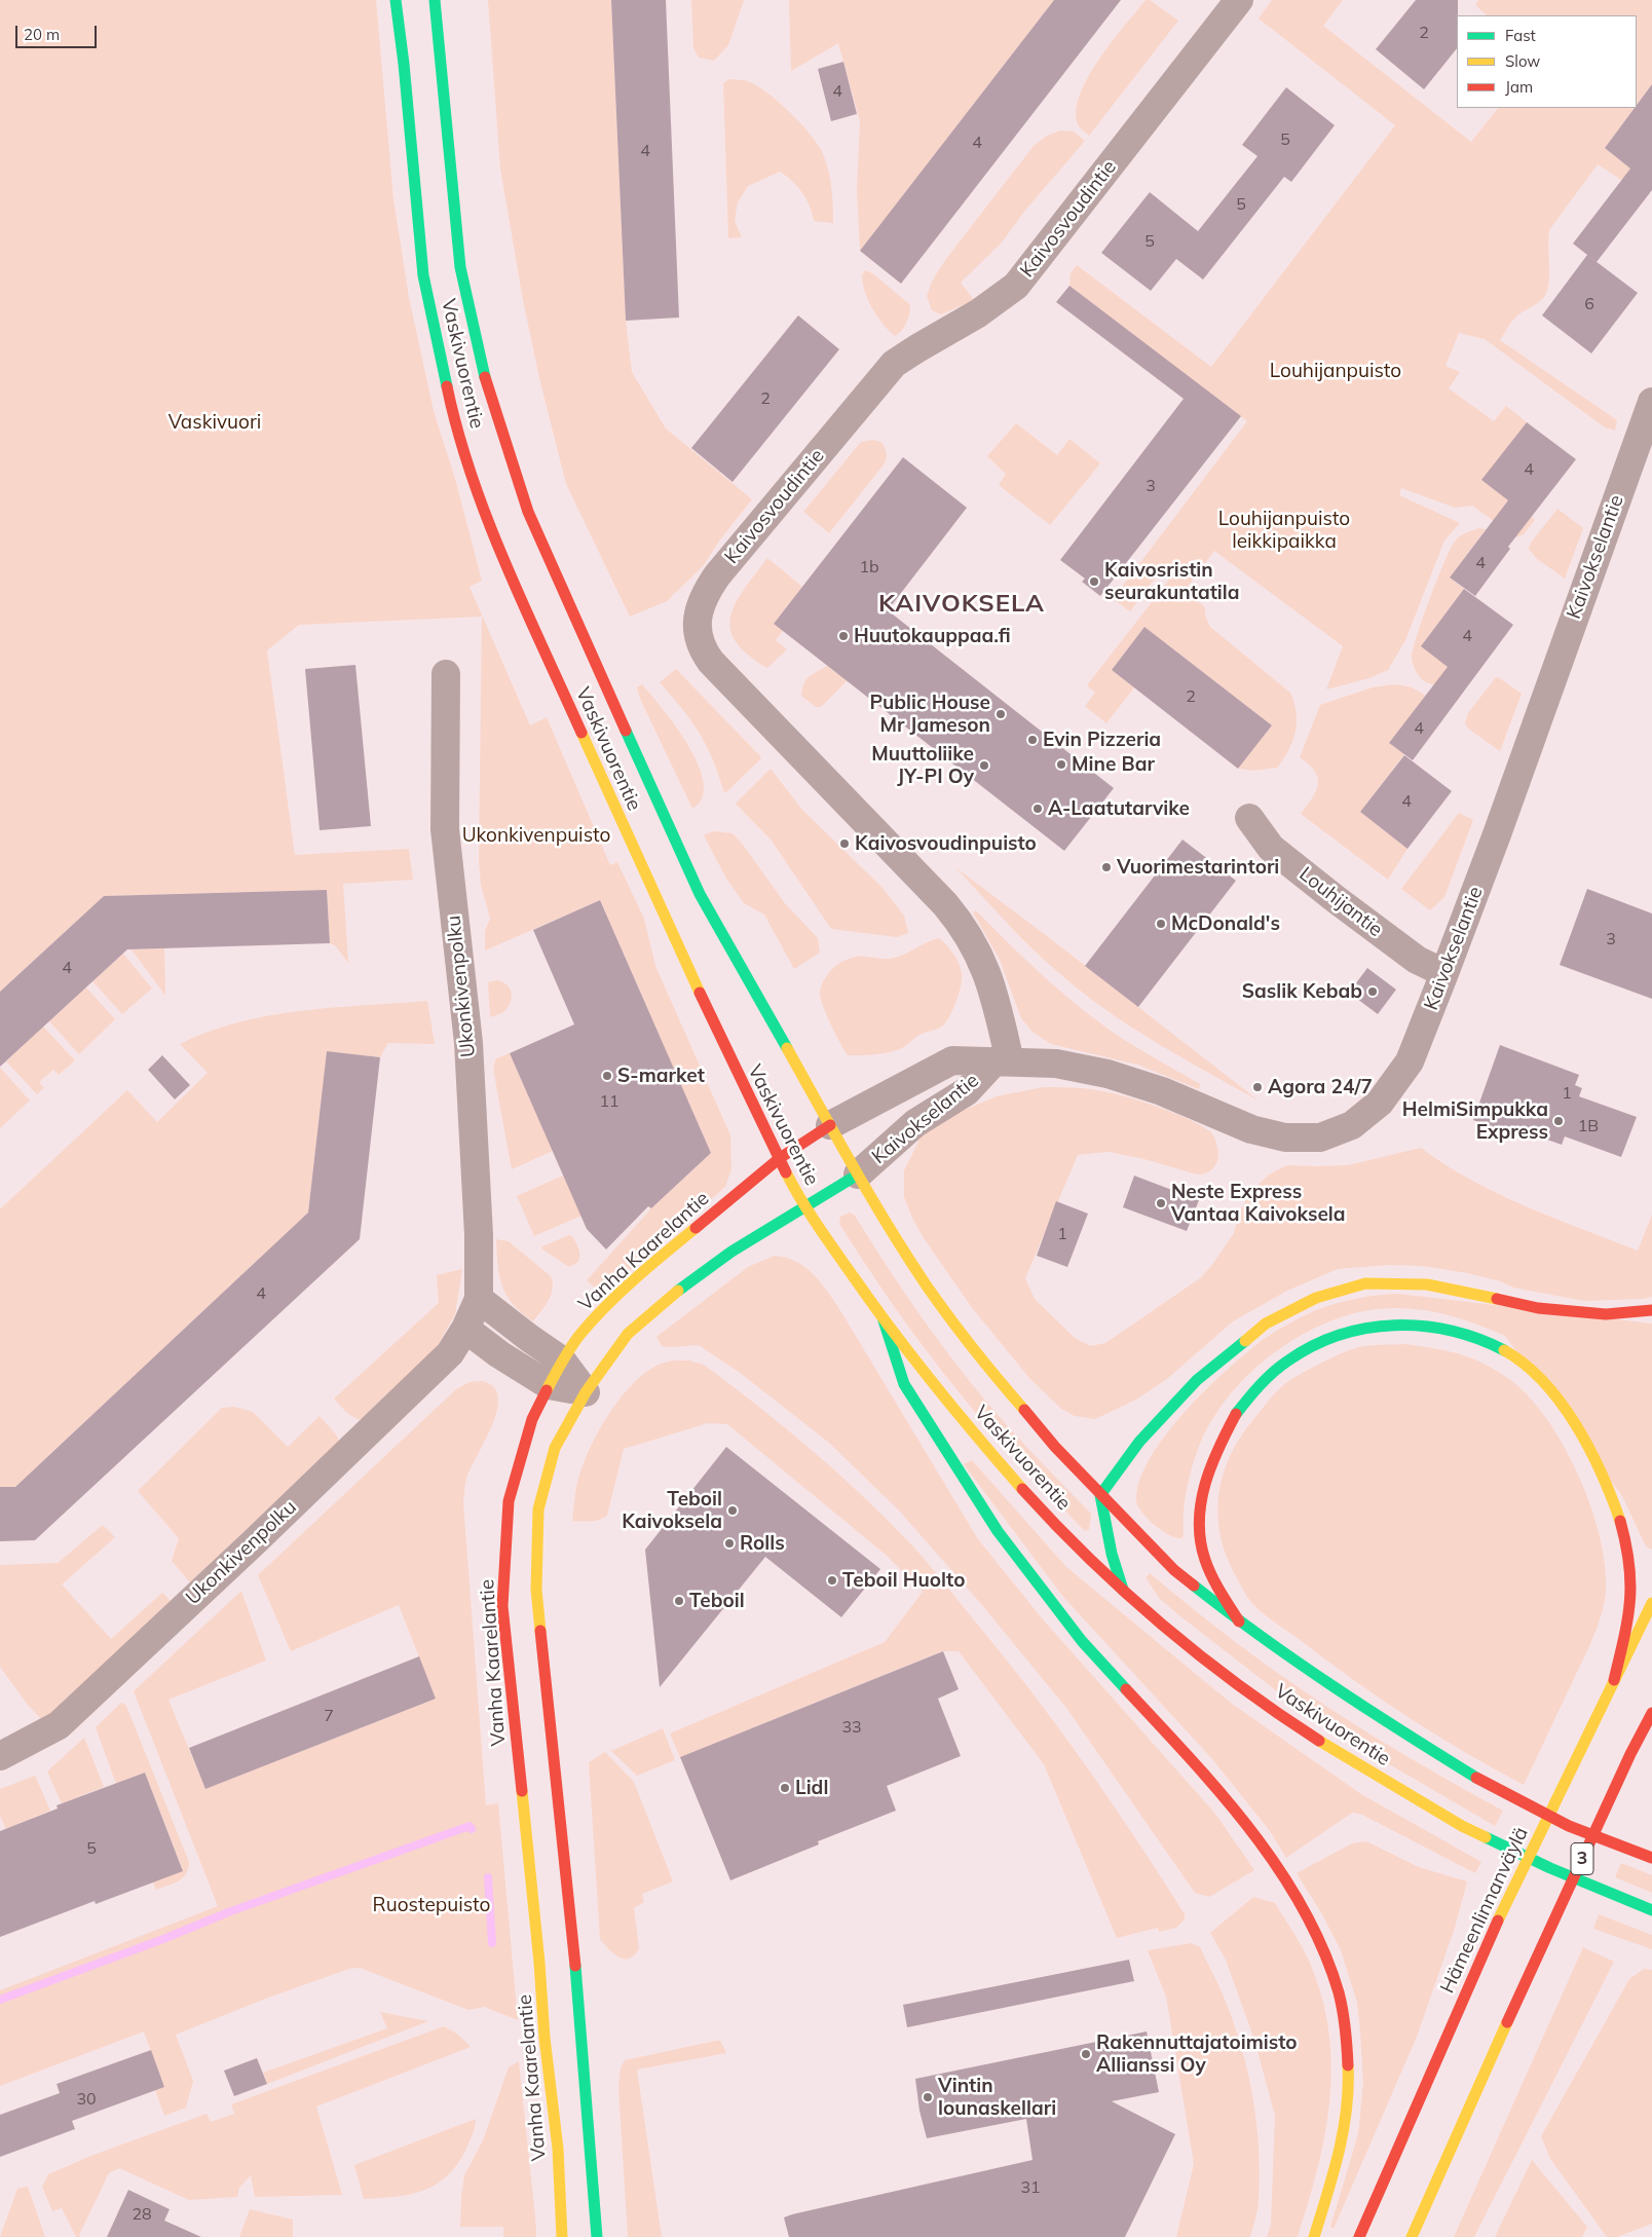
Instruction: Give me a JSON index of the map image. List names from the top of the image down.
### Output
{
  "streets": {
    "main road": [
      "Vaskivuorentie",
      "Vanha Kaarelantie",
      "3",
      "Hämeenlinnanväylä"
    ],
    "street": [
      "Kaivosvoudintie",
      "Kaivokselantie",
      "Louhijantie",
      "Ukonkivenpolku"
    ]
  },
  "crossings": [
    ["Kaivosvoudintie", "Kaivokselantie"],
    ["Vaskivuorentie", "Kaivokselantie"],
    ["Vaskivuorentie", "Vanha Kaarelantie"],
    ["Kaivokselantie", "Louhijantie"],
    ["Kaivokselantie", "Vanha Kaarelantie"]
  ],
  "districts": ["KAIVOKSELA"],
  "parks": [
    "Louhijanpuisto",
    "Vaskivuori",
    "Louhijanpuisto leikkipaikka",
    "Ukonkivenpuisto",
    "Ruostepuisto"
  ],
  "places": [
    "Kaivosristin seurakuntatila",
    "Huutokauppaa.fi",
    "Public House Mr Jameson",
    "Evin Pizzeria",
    "Mine Bar",
    "Muuttoliike JY-PI Oy",
    "A-Laatutarvike",
    "Kaivosvoudinpuisto",
    "Vuorimestarintori",
    "McDonald's",
    "Saslik Kebab",
    "S-market",
    "Agora 24/7",
    "HelmiSimpukka Express",
    "Neste Express Vantaa Kaivoksela",
    "Teboil Kaivoksela",
    "Rolls",
    "Teboil Huolto",
    "Teboil",
    "Lidl",
    "Rakennuttajatoimisto Allianssi Oy",
    "Vintin lounaskellari"
  ],
  "house_numbers": [
    "2",
    "4",
    "5",
    "4",
    "4",
    "5",
    "5",
    "6",
    "2",
    "4",
    "3",
    "4",
    "1b",
    "4",
    "2",
    "4",
    "4",
    "3",
    "4",
    "1",
    "11",
    "1B",
    "1",
    "4",
    "7",
    "33",
    "5",
    "30",
    "31",
    "28"
  ],
  "legend": ["Fast", "Slow", "Jam"],
  "scale_bar": "20 m"
}
